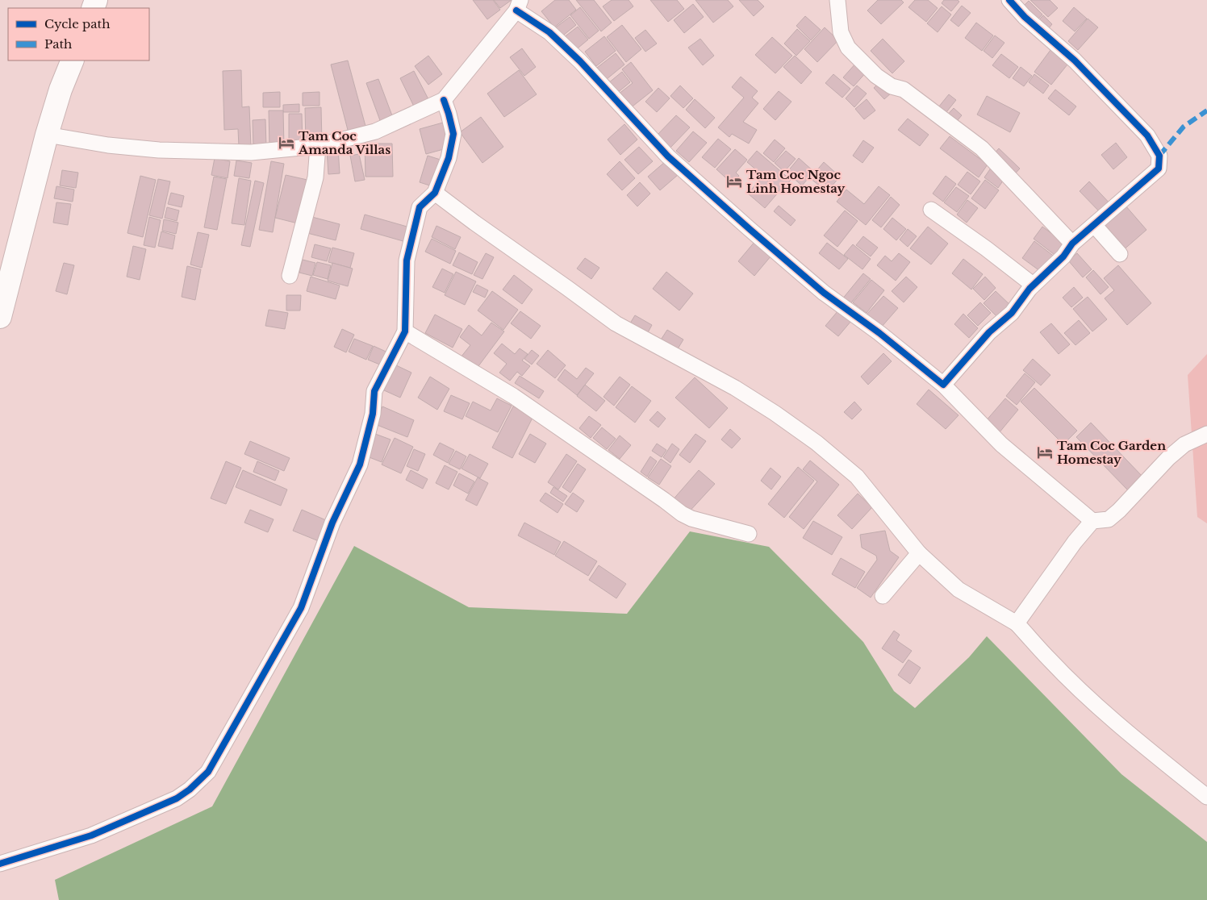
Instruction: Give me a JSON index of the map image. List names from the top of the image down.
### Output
{
  "places": {
    "hotel": ["Tam Coc Amanda Villas", "Tam Coc Ngoc Linh Homestay", "Tam Coc Garden Homestay"]
  },
  "legend": ["Cycle path", "Path"]
}
